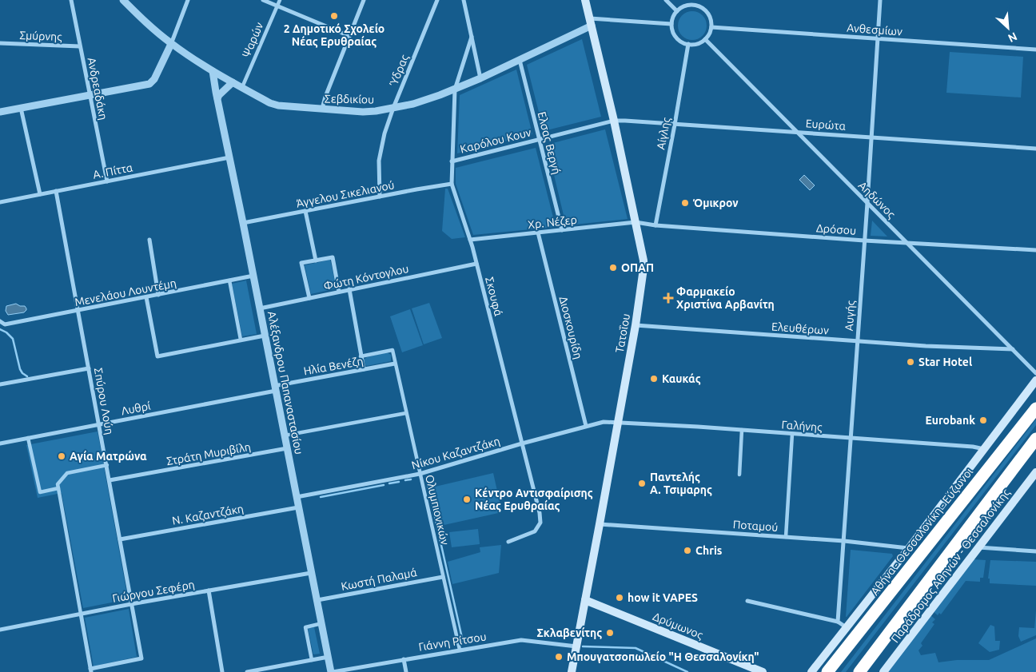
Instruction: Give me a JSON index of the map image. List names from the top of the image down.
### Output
{
  "streets": {
    "highway": ["Αθήνα - Θεσσαλονίκη - Εύζωνοι"],
    "main road": ["Τατοΐου", "Παράδρομος Αθηνών - Θεσσαλονίκης", "Δρύμωνος"],
    "street": [
      "Ανθεσμίων",
      "Σμύρνης",
      "Ψαρών",
      "Ύδρας",
      "Ανδρεαδάκη",
      "Σεβδικίου",
      "Ευρώτα",
      "Αίγλης",
      "Καρόλου Κουν",
      "Ελσας Βεργή",
      "Α. Πίττα",
      "Άγγελου Σικελιανού",
      "Αηδώνος",
      "Χρ. Νέζερ",
      "Δρόσου",
      "Φώτη Κόντογλου",
      "Μενελάου Λουντέμη",
      "Σκουφά",
      "Αυγής",
      "Διοσκουρίδη",
      "Ελευθέρων",
      "Ηλία Βενέζη",
      "Αλέξανδρου Παπαναστασίου",
      "Σπύρου Λούη",
      "Λυθρί",
      "Γαλήνης",
      "Νίκου Καζαντζάκη",
      "Στράτη Μυριβίλη",
      "Ολυμπιονικών",
      "Ν. Καζαντζάκη",
      "Ποταμού",
      "Κωστή Παλαμά",
      "Γιώργου Σεφέρη",
      "Γιάννη Ρίτσου"
    ]
  },
  "crossings": [
    ["Ανθεσμίων", "Αίγλης"],
    ["Ανθεσμίων", "Αηδώνος"],
    ["Ανθεσμίων", "Αυγής"],
    ["Σμύρνης", "Ανδρεαδάκη"],
    ["Ψαρών", "Σεβδικίου"],
    ["Ύδρας", "Σεβδικίου"],
    ["Ύδρας", "Άγγελου Σικελιανού"],
    ["Ανδρεαδάκη", "Α. Πίττα"],
    ["Σεβδικίου", "Ελσας Βεργή"],
    ["Σεβδικίου", "Σκουφά"],
    ["Σεβδικίου", "Τατοΐου"],
    ["Σεβδικίου", "Αλέξανδρου Παπαναστασίου"],
    ["Ευρώτα", "Αίγλης"],
    ["Ευρώτα", "Καρόλου Κουν"],
    ["Ευρώτα", "Αηδώνος"],
    ["Ευρώτα", "Αυγής"],
    ["Ευρώτα", "Τατοΐου"],
    ["Αίγλης", "Αηδώνος"],
    ["Αίγλης", "Δρόσου"],
    ["Καρόλου Κουν", "Ελσας Βεργή"],
    ["Καρόλου Κουν", "Σκουφά"],
    ["Καρόλου Κουν", "Τατοΐου"],
    ["Ελσας Βεργή", "Χρ. Νέζερ"],
    ["Α. Πίττα", "Αλέξανδρου Παπαναστασίου"],
    ["Α. Πίττα", "Σπύρου Λούη"],
    ["Άγγελου Σικελιανού", "Σκουφά"],
    ["Άγγελου Σικελιανού", "Αλέξανδρου Παπαναστασίου"],
    ["Αηδώνος", "Δρόσου"],
    ["Αηδώνος", "Αυγής"],
    ["Αηδώνος", "Ελευθέρων"],
    ["Χρ. Νέζερ", "Δρόσου"],
    ["Χρ. Νέζερ", "Σκουφά"],
    ["Χρ. Νέζερ", "Διοσκουρίδη"],
    ["Χρ. Νέζερ", "Τατοΐου"],
    ["Δρόσου", "Αυγής"],
    ["Δρόσου", "Τατοΐου"],
    ["Φώτη Κόντογλου", "Σκουφά"],
    ["Φώτη Κόντογλου", "Αλέξανδρου Παπαναστασίου"],
    ["Μενελάου Λουντέμη", "Αλέξανδρου Παπαναστασίου"],
    ["Μενελάου Λουντέμη", "Σπύρου Λούη"],
    ["Σκουφά", "Νίκου Καζαντζάκη"],
    ["Αυγής", "Ελευθέρων"],
    ["Αυγής", "Γαλήνης"],
    ["Αυγής", "Ποταμού"],
    ["Διοσκουρίδη", "Νίκου Καζαντζάκη"],
    ["Ελευθέρων", "Τατοΐου"],
    ["Τατοΐου", "Γαλήνης"],
    ["Τατοΐου", "Νίκου Καζαντζάκη"],
    ["Τατοΐου", "Ποταμού"],
    ["Τατοΐου", "Δρύμωνος"],
    ["Τατοΐου", "Γιάννη Ρίτσου"],
    ["Ηλία Βενέζη", "Αλέξανδρου Παπαναστασίου"],
    ["Ηλία Βενέζη", "Λυθρί"],
    ["Ηλία Βενέζη", "Ολυμπιονικών"],
    ["Αλέξανδρου Παπαναστασίου", "Λυθρί"],
    ["Αλέξανδρου Παπαναστασίου", "Νίκου Καζαντζάκη"],
    ["Αλέξανδρου Παπαναστασίου", "Στράτη Μυριβίλη"],
    ["Αλέξανδρου Παπαναστασίου", "Ν. Καζαντζάκη"],
    ["Αλέξανδρου Παπαναστασίου", "Κωστή Παλαμά"],
    ["Αλέξανδρου Παπαναστασίου", "Γιώργου Σεφέρη"],
    ["Αλέξανδρου Παπαναστασίου", "Γιάννη Ρίτσου"],
    ["Σπύρου Λούη", "Λυθρί"],
    ["Σπύρου Λούη", "Στράτη Μυριβίλη"],
    ["Σπύρου Λούη", "Ν. Καζαντζάκη"],
    ["Σπύρου Λούη", "Γιώργου Σεφέρη"],
    ["Γαλήνης", "Νίκου Καζαντζάκη"],
    ["Νίκου Καζαντζάκη", "Ολυμπιονικών"],
    ["Ολυμπιονικών", "Κωστή Παλαμά"],
    ["Ολυμπιονικών", "Γιάννη Ρίτσου"]
  ],
  "places": {
    "other": [
      "2 Δημοτικό Σχολείο Νέας Ερυθραίας",
      "Όμικρον",
      "ΟΠΑΠ",
      "Star Hotel",
      "Καυκάς",
      "Eurobank",
      "Αγία Ματρώνα",
      "Παντελής Α. Τσιμαρης",
      "Κέντρο Αντισφαίρισης Νέας Ερυθραίας",
      "Chris",
      "how it VAPES",
      "Σκλαβενίτης",
      "Μπουγατσοπωλείο \"Η Θεσσαλονίκη\""
    ],
    "health": ["Φαρμακείο Χριστίνα Αρβανίτη"]
  },
  "north": "bottom right"
}
